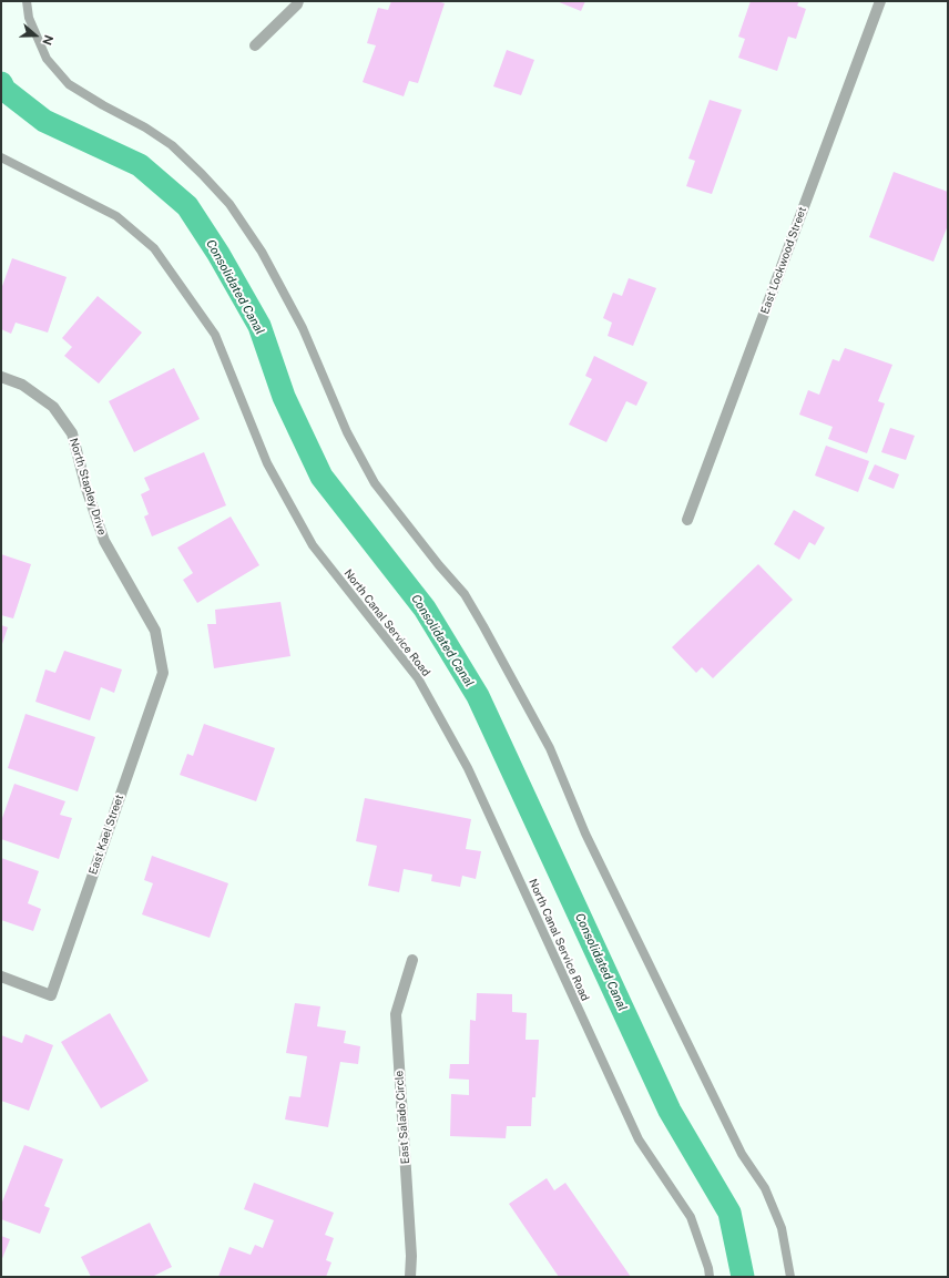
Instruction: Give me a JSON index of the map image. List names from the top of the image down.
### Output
{
  "streets": {
    "street": [
      "East Lockwood Street",
      "North Stapley Drive",
      "East Kael Street",
      "East Salado Circle"
    ],
    "lane": ["North Canal Service Road"]
  },
  "crossings": [
    ["North Stapley Drive", "East Kael Street"]
  ],
  "water": ["Consolidated Canal"],
  "north": "right"
}
